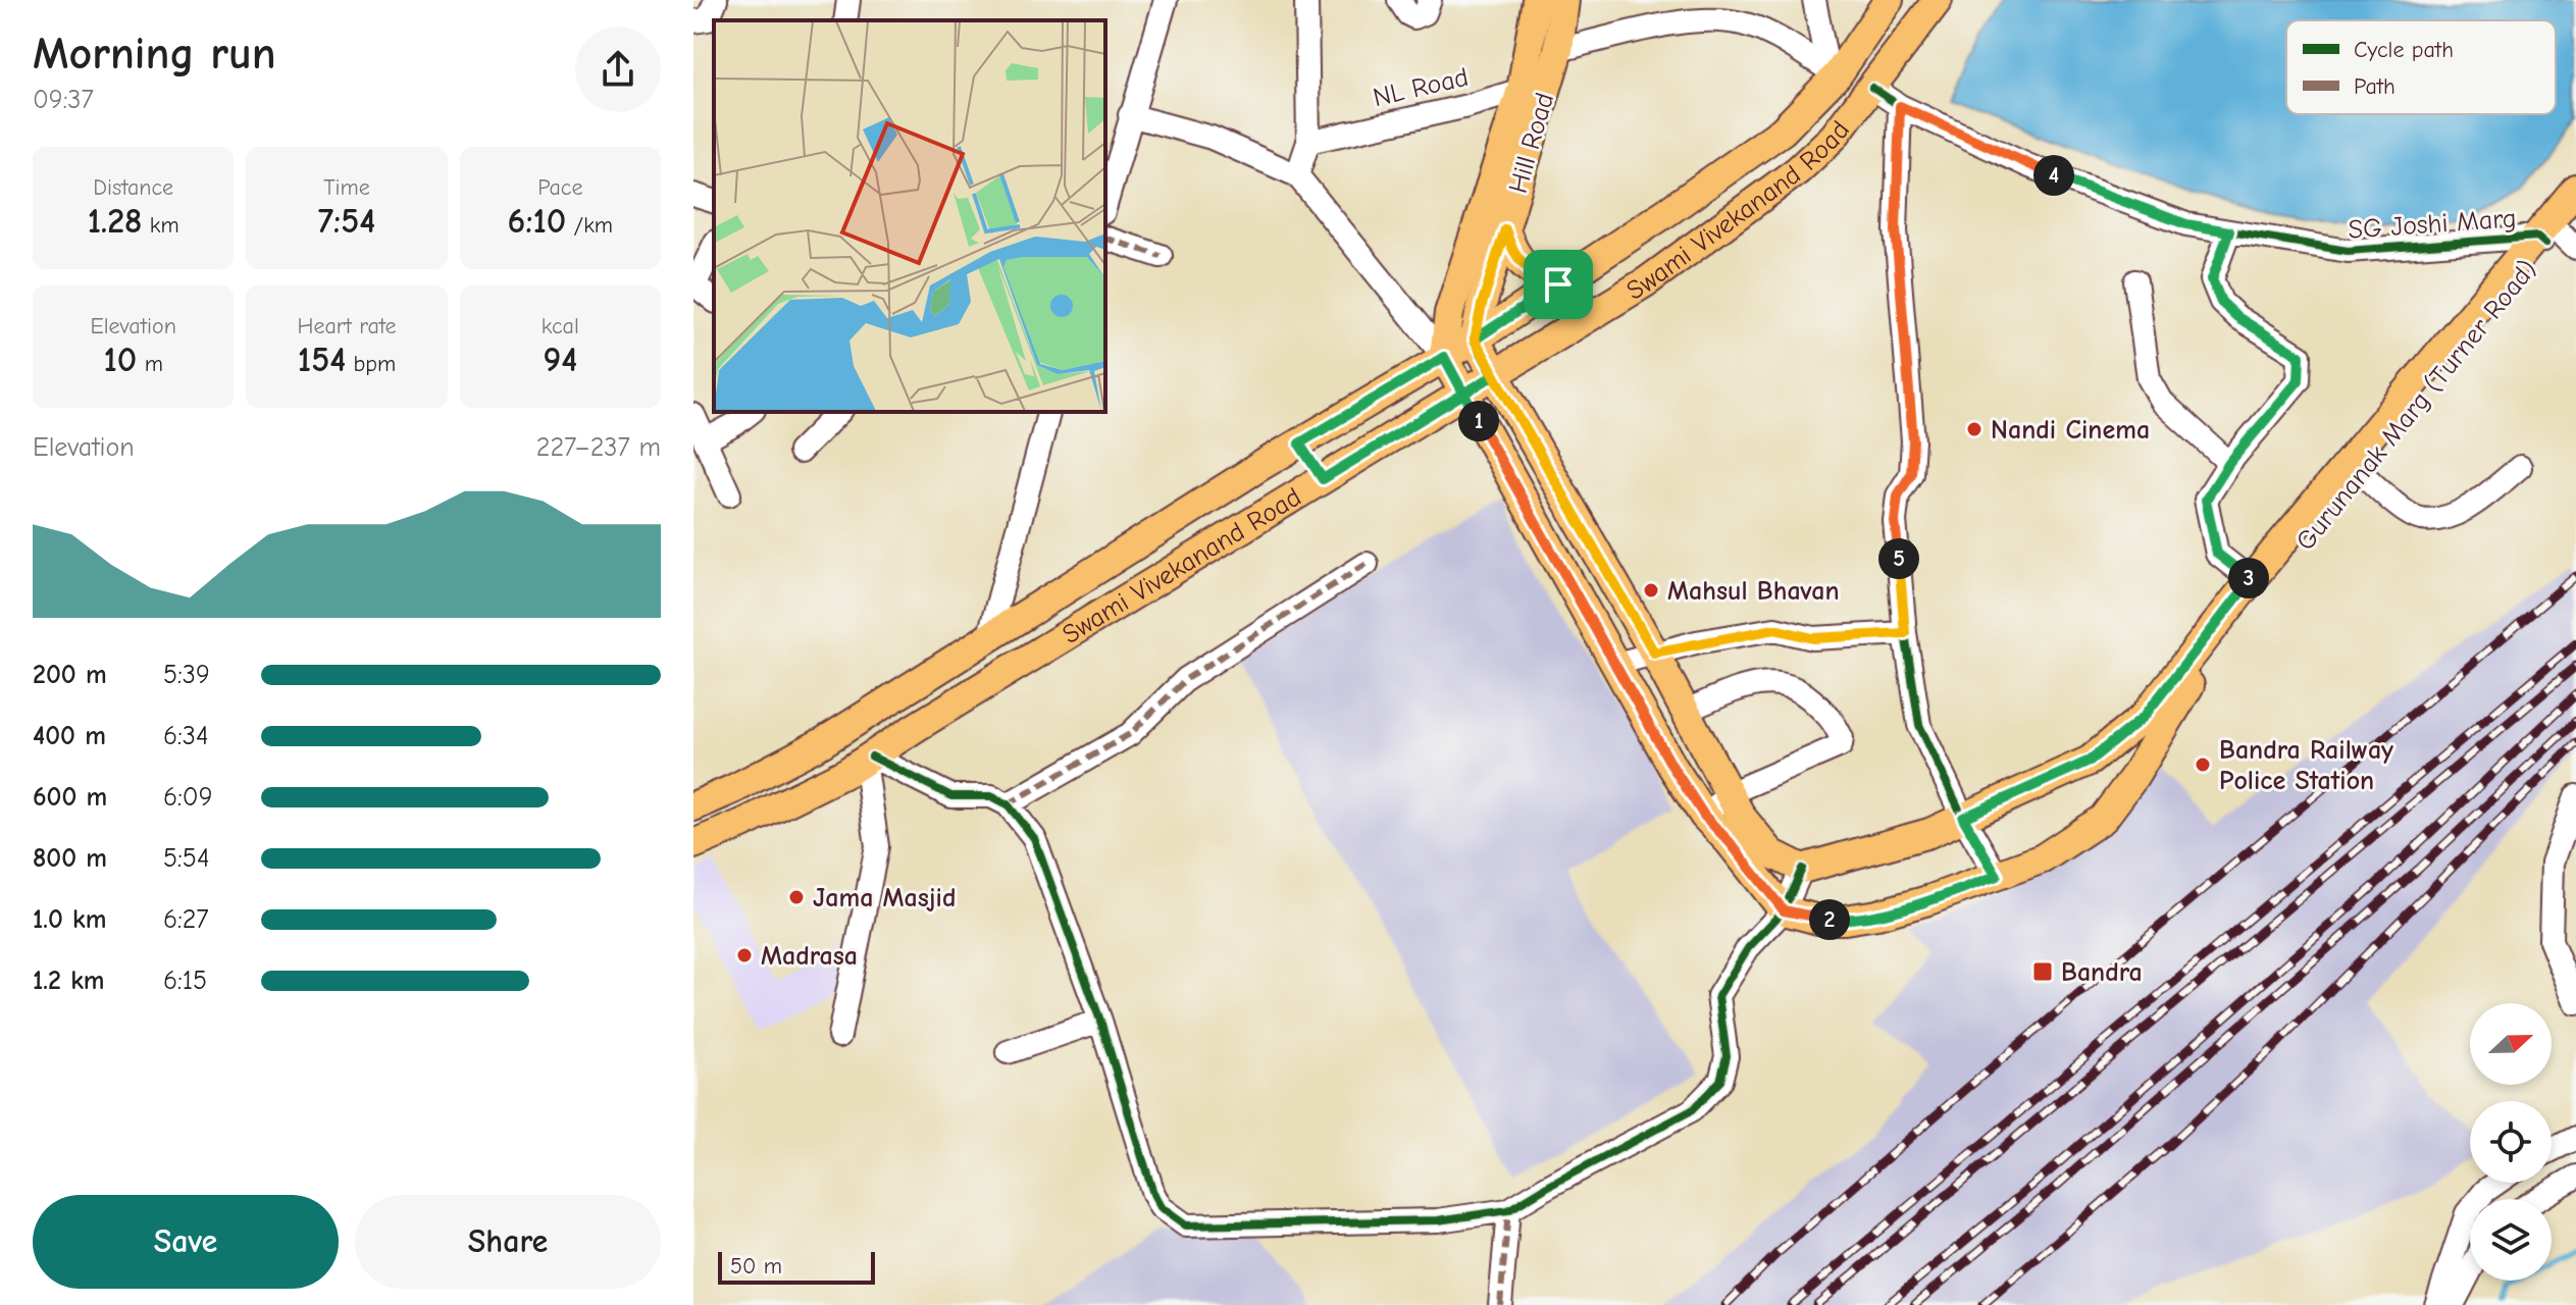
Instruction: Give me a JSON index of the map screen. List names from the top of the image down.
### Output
{
  "streets": {
    "main road": ["Hill Road", "Swami Vivekanand Road", "Gurunanak Marg (Turner Road)"],
    "street": ["NL Road", "SG Joshi Marg"]
  },
  "crossings": [
    ["NL Road", "Hill Road"],
    ["Hill Road", "Swami Vivekanand Road"],
    ["Swami Vivekanand Road", "SG Joshi Marg"],
    ["SG Joshi Marg", "Gurunanak Marg (Turner Road)"]
  ],
  "places": {
    "other": [
      "Nandi Cinema",
      "Mahsul Bhavan",
      "Bandra Railway Police Station",
      "Jama Masjid",
      "Madrasa"
    ],
    "transit": ["Bandra"]
  },
  "legend": ["Cycle path", "Path"],
  "scale_bar": "50 m",
  "north": "right",
  "page": {
    "heading": ["Morning run", "09:37"],
    "stats": [
      ["Distance", "1.28 km"],
      ["Time", "7:54"],
      ["Pace", "6:10 /km"],
      ["Elevation", "10 m"],
      ["Heart rate", "154 bpm"],
      ["kcal", "94"]
    ],
    "pins": [
      "4",
      "1",
      "5",
      "3",
      "2"
    ],
    "chart": ["Elevation", "227–237 m"],
    "list": [
      {
        "name": "200 m",
        "note": "5:39"
      },
      {
        "name": "400 m",
        "note": "6:34"
      },
      {
        "name": "600 m",
        "note": "6:09"
      },
      {
        "name": "800 m",
        "note": "5:54"
      },
      {
        "name": "1.0 km",
        "note": "6:27"
      },
      {
        "name": "1.2 km",
        "note": "6:15"
      }
    ],
    "buttons": ["Save", "Share"],
    "scale": "50 m"
  }
}
